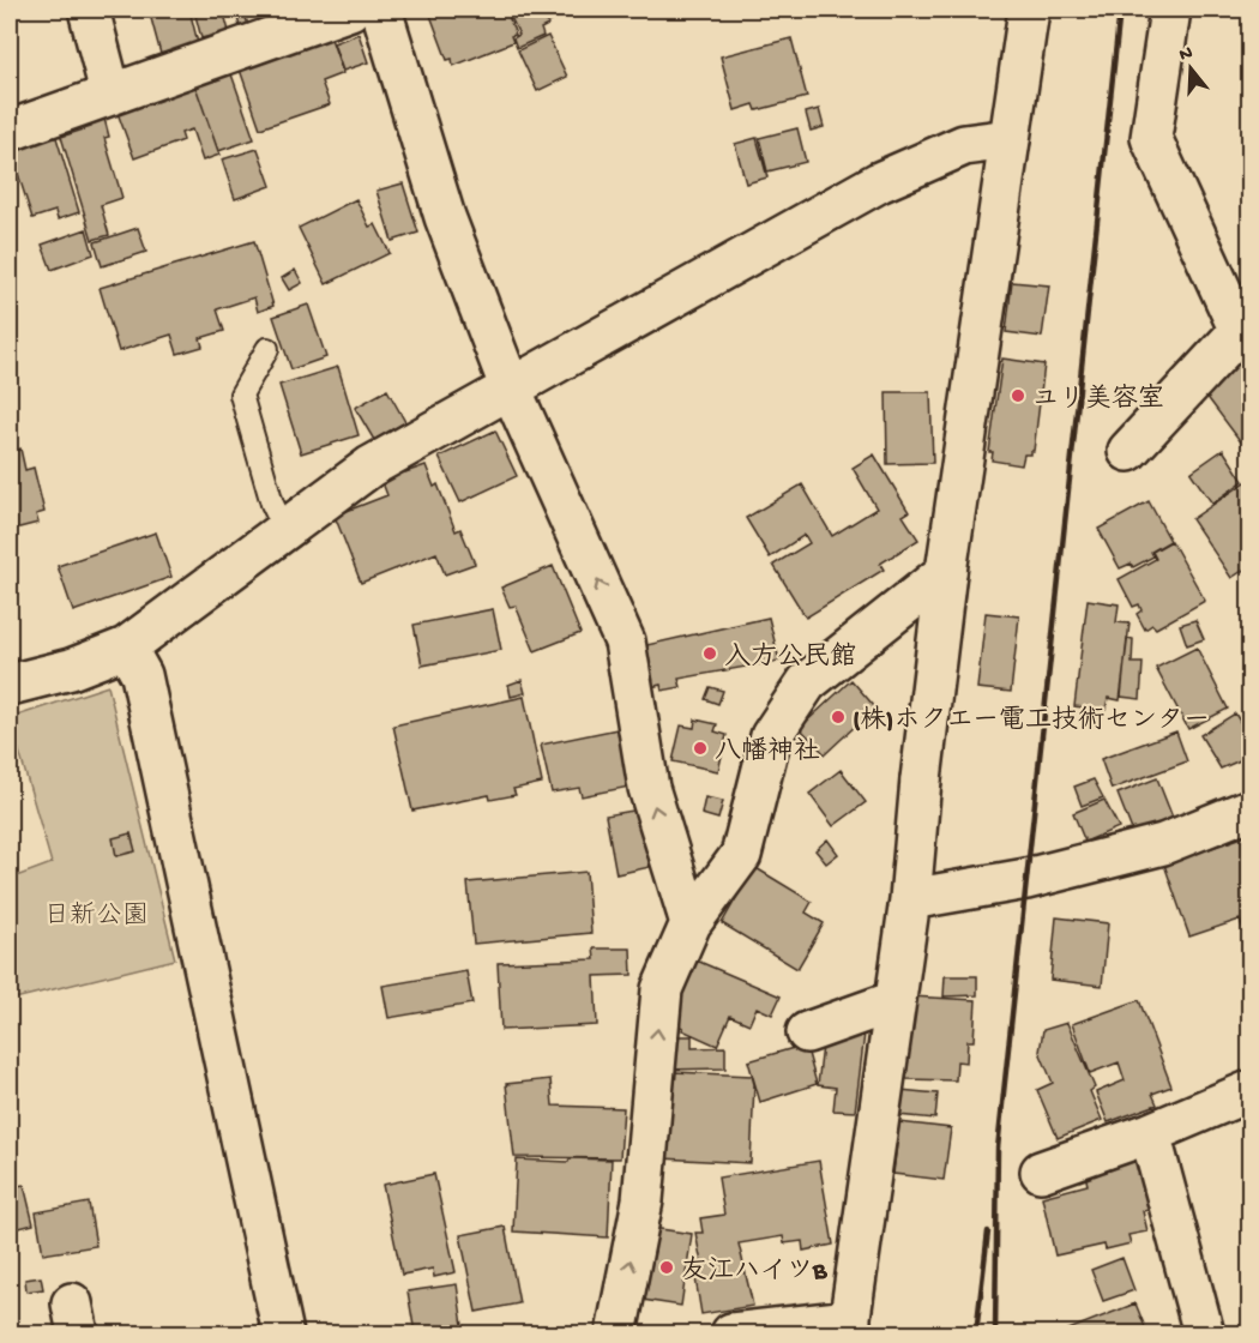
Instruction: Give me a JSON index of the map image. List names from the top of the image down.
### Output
{
  "parks": ["日新公園"],
  "places": [
    "ユリ美容室",
    "入方公民館",
    "(株)ホクエー電工技術センター",
    "八幡神社",
    "友江ハイツB"
  ],
  "north": "top"
}
